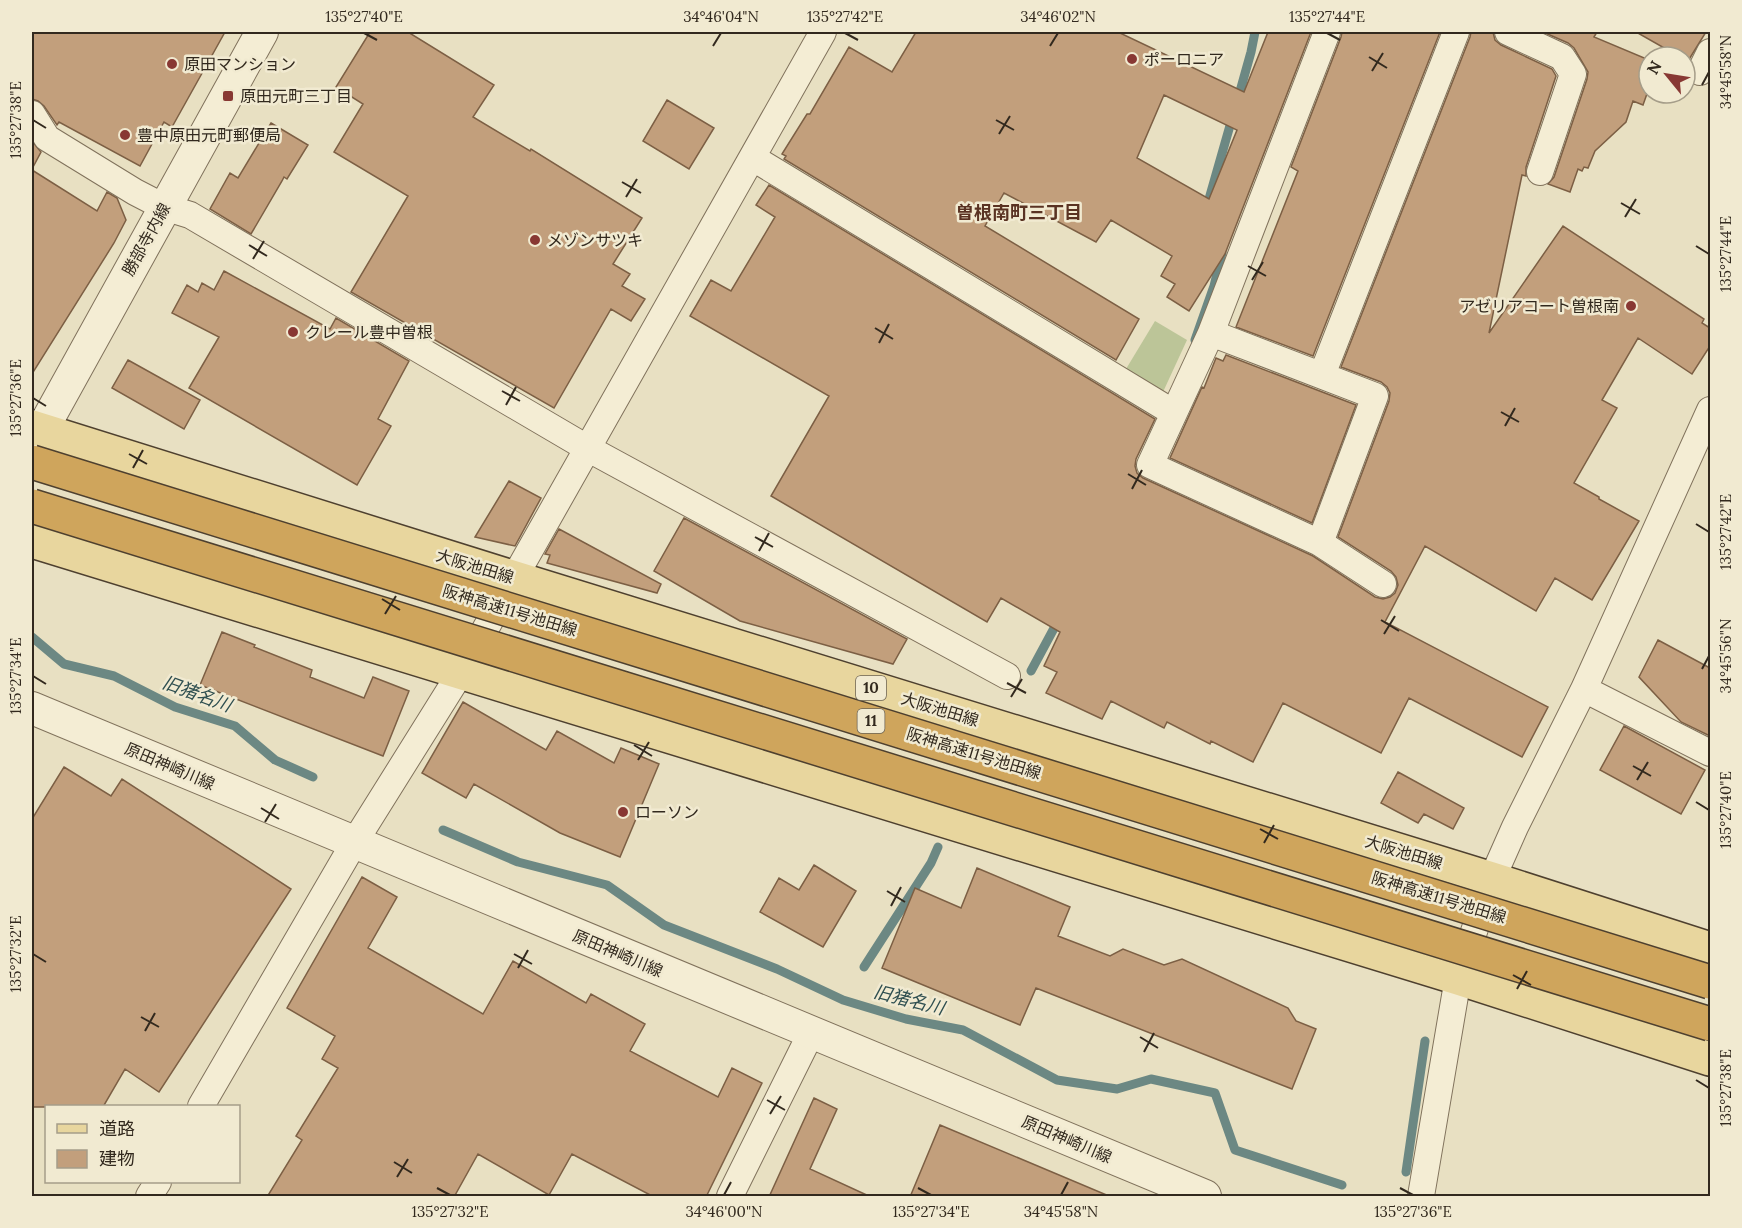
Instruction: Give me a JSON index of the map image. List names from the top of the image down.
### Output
{
  "streets": {
    "highway": ["阪神高速11号池田線", "11"],
    "main road": ["大阪池田線", "10"],
    "street": ["勝部寺内線", "原田神崎川線"]
  },
  "crossings": [
    ["勝部寺内線", "大阪池田線"]
  ],
  "districts": ["曽根南町三丁目"],
  "water": ["旧猪名川"],
  "places": {
    "other": [
      "ポーロニア",
      "原田マンション",
      "豊中原田元町郵便局",
      "メゾンサツキ",
      "アゼリアコート曽根南",
      "クレール豊中曽根",
      "ローソン"
    ],
    "transit": ["原田元町三丁目"]
  },
  "legend": ["道路", "建物"],
  "north": "top left",
  "coordinates": [
    "135°27'40\"E",
    "34°46'04\"N",
    "135°27'42\"E",
    "34°46'02\"N",
    "135°27'44\"E",
    "34°45'58\"N",
    "135°27'38\"E",
    "135°27'36\"E",
    "34°45'56\"N",
    "135°27'34\"E",
    "135°27'32\"E",
    "34°46'00\"N"
  ]
}
